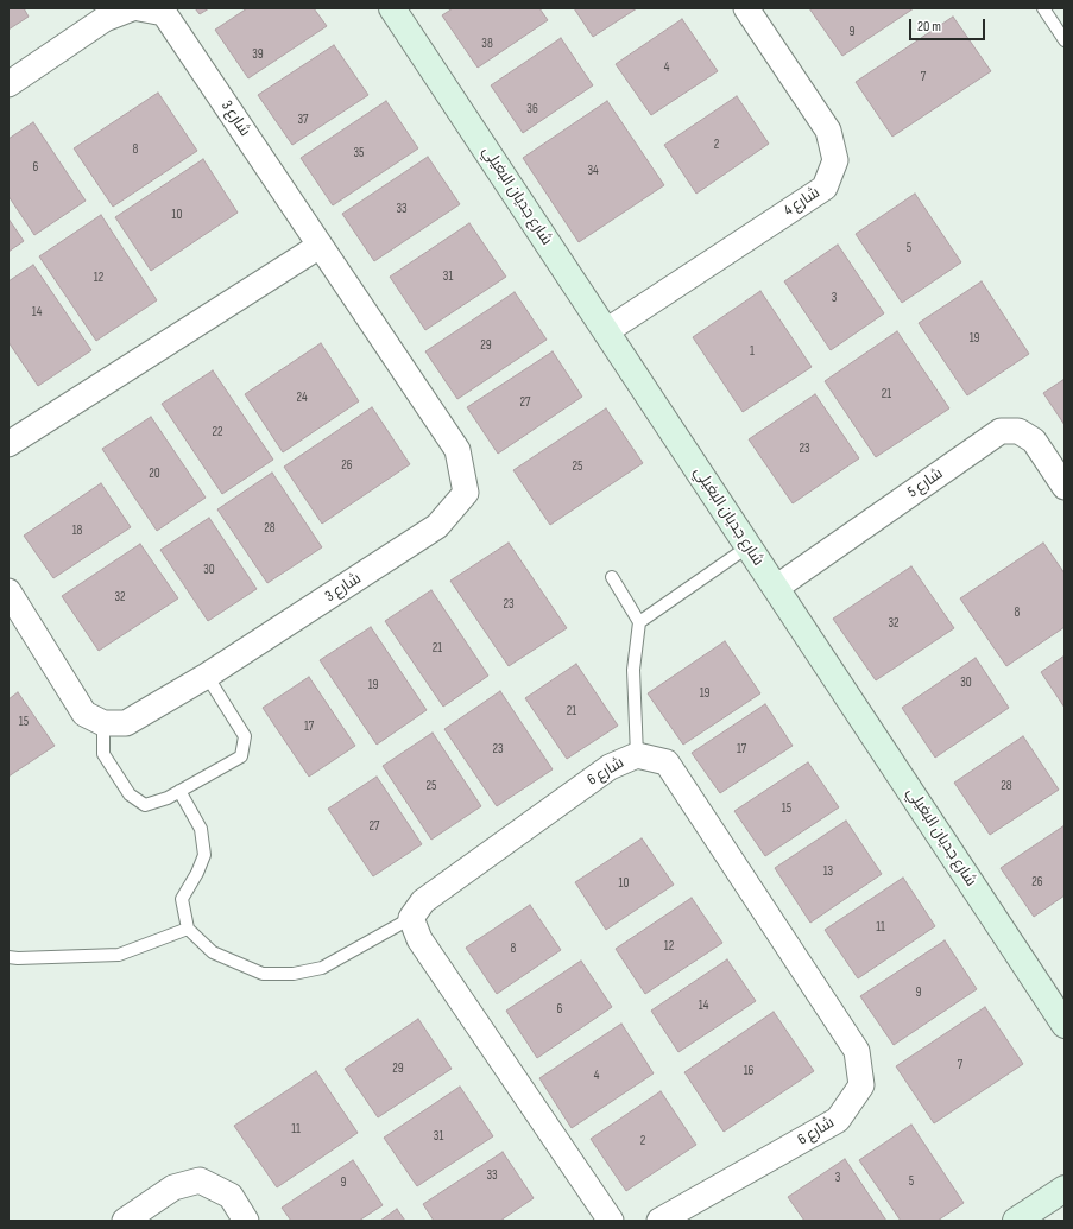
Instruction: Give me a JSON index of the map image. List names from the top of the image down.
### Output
{
  "streets": {
    "street": [
      "شارع 3",
      "شارع جديان البغيلي",
      "شارع 4",
      "شارع 5",
      "شارع 6"
    ]
  },
  "crossings": [
    ["شارع جديان البغيلي", "شارع 4"],
    ["شارع جديان البغيلي", "شارع 5"]
  ],
  "house_numbers": [
    "9",
    "38",
    "39",
    "4",
    "7",
    "36",
    "37",
    "2",
    "8",
    "35",
    "6",
    "34",
    "33",
    "10",
    "5",
    "31",
    "12",
    "3",
    "14",
    "19",
    "29",
    "1",
    "21",
    "24",
    "27",
    "22",
    "23",
    "26",
    "25",
    "20",
    "28",
    "18",
    "30",
    "32",
    "23",
    "8",
    "32",
    "21",
    "30",
    "19",
    "19",
    "21",
    "15",
    "17",
    "23",
    "17",
    "25",
    "28",
    "15",
    "27",
    "13",
    "26",
    "10",
    "11",
    "12",
    "8",
    "9",
    "14",
    "6",
    "7",
    "29",
    "16",
    "4",
    "11",
    "31",
    "2",
    "33",
    "3",
    "5",
    "9"
  ],
  "scale_bar": "20 m"
}
